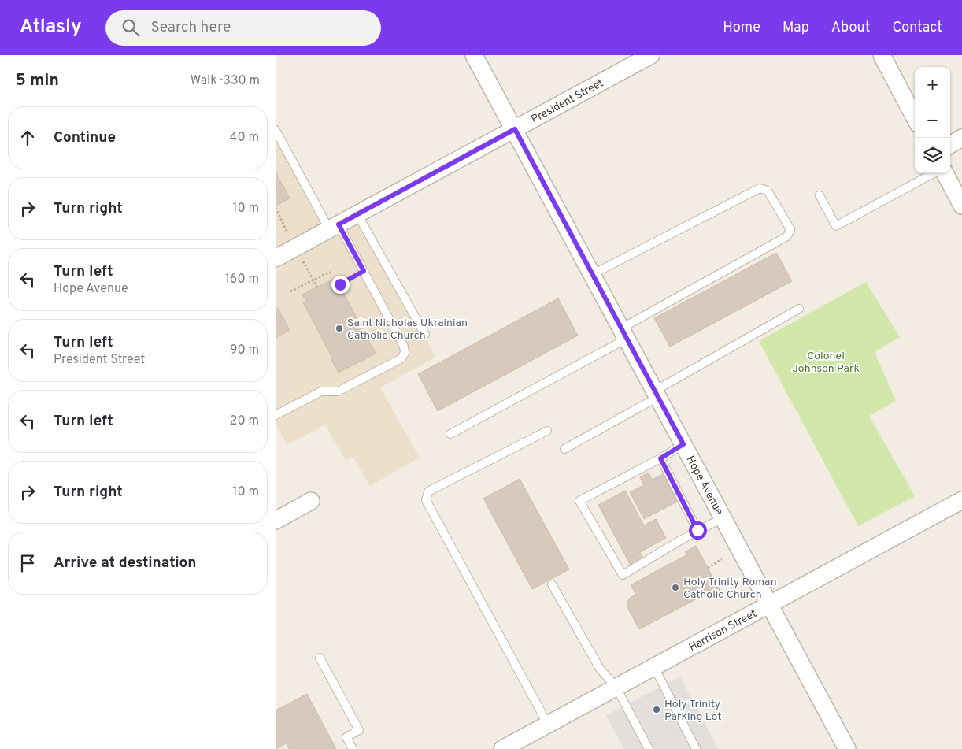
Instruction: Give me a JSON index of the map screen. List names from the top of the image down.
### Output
{
  "streets": {
    "street": ["President Street", "Hope Avenue", "Harrison Street"]
  },
  "crossings": [
    ["President Street", "Hope Avenue"],
    ["Hope Avenue", "Harrison Street"]
  ],
  "parks": ["Colonel Johnson Park"],
  "places": ["Saint Nicholas Ukrainian Catholic Church", "Holy Trinity Roman Catholic Church", "Holy Trinity Parking Lot"],
  "page": {
    "header": "Atlasly",
    "search": "Search here",
    "nav": [
      "Home",
      "Map",
      "About",
      "Contact"
    ],
    "heading": ["5 min", "Walk · 330 m"],
    "map_buttons": ["+", "−"],
    "list": [
      ["Continue", "40 m"],
      ["Turn right", "10 m"],
      ["Turn left", "Hope Avenue", "160 m"],
      ["Turn left", "President Street", "90 m"],
      ["Turn left", "20 m"],
      ["Turn right", "10 m"],
      "Arrive at destination"
    ]
  }
}
